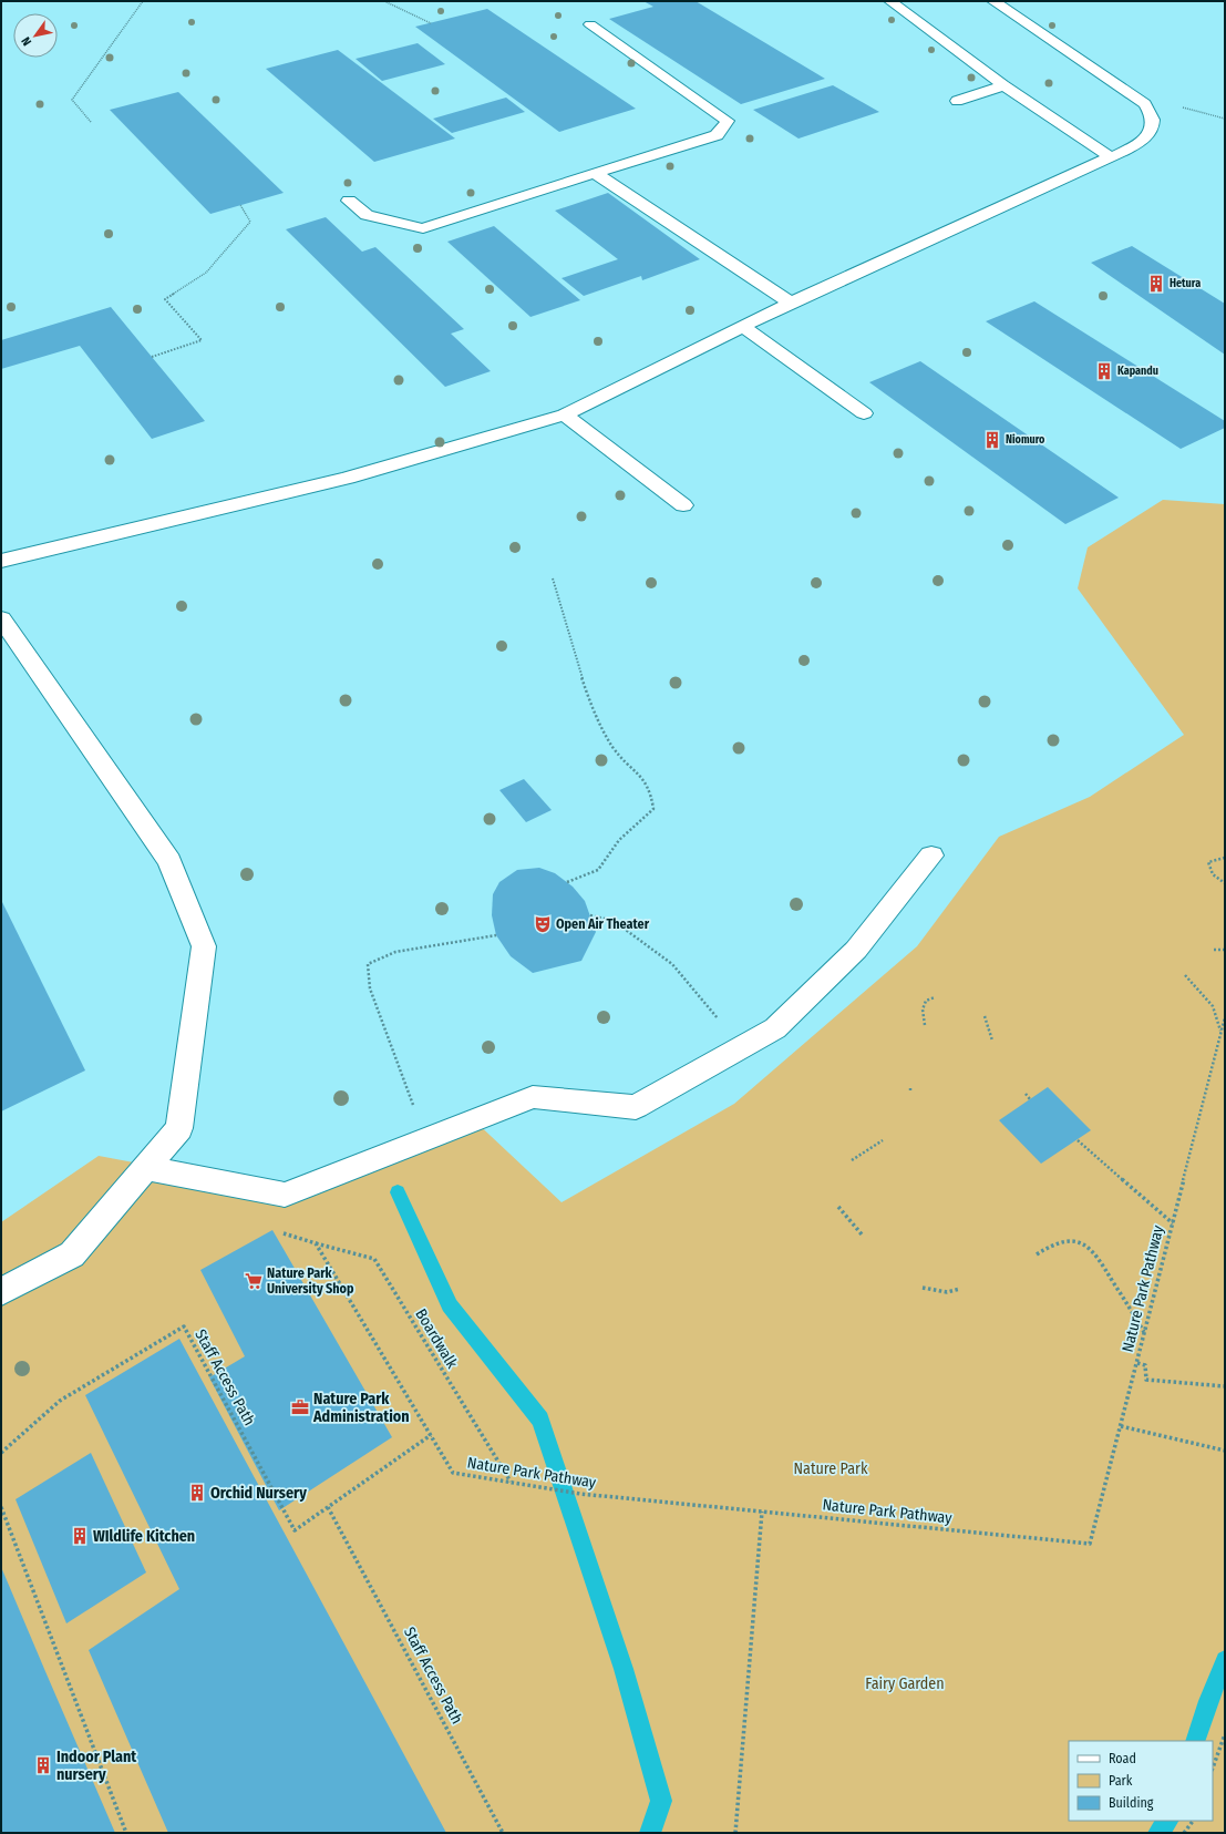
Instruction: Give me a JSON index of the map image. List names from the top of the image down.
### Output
{
  "streets": {
    "path": ["Nature Park Pathway", "Boardwalk", "Staff Access Path"]
  },
  "crossings": [
    ["Nature Park Pathway", "Boardwalk"],
    ["Nature Park Pathway", "Staff Access Path"]
  ],
  "parks": ["Nature Park", "Fairy Garden"],
  "places": {
    "building": [
      "Hetura",
      "Kapandu",
      "Niomuro",
      "Orchid Nursery",
      "WIldlife Kitchen",
      "Indoor Plant nursery"
    ],
    "theatre": ["Open Air Theater"],
    "supermarket": ["Nature Park University Shop"],
    "office": ["Nature Park Administration"]
  },
  "legend": ["Road", "Park", "Building"],
  "north": "bottom left"
}
